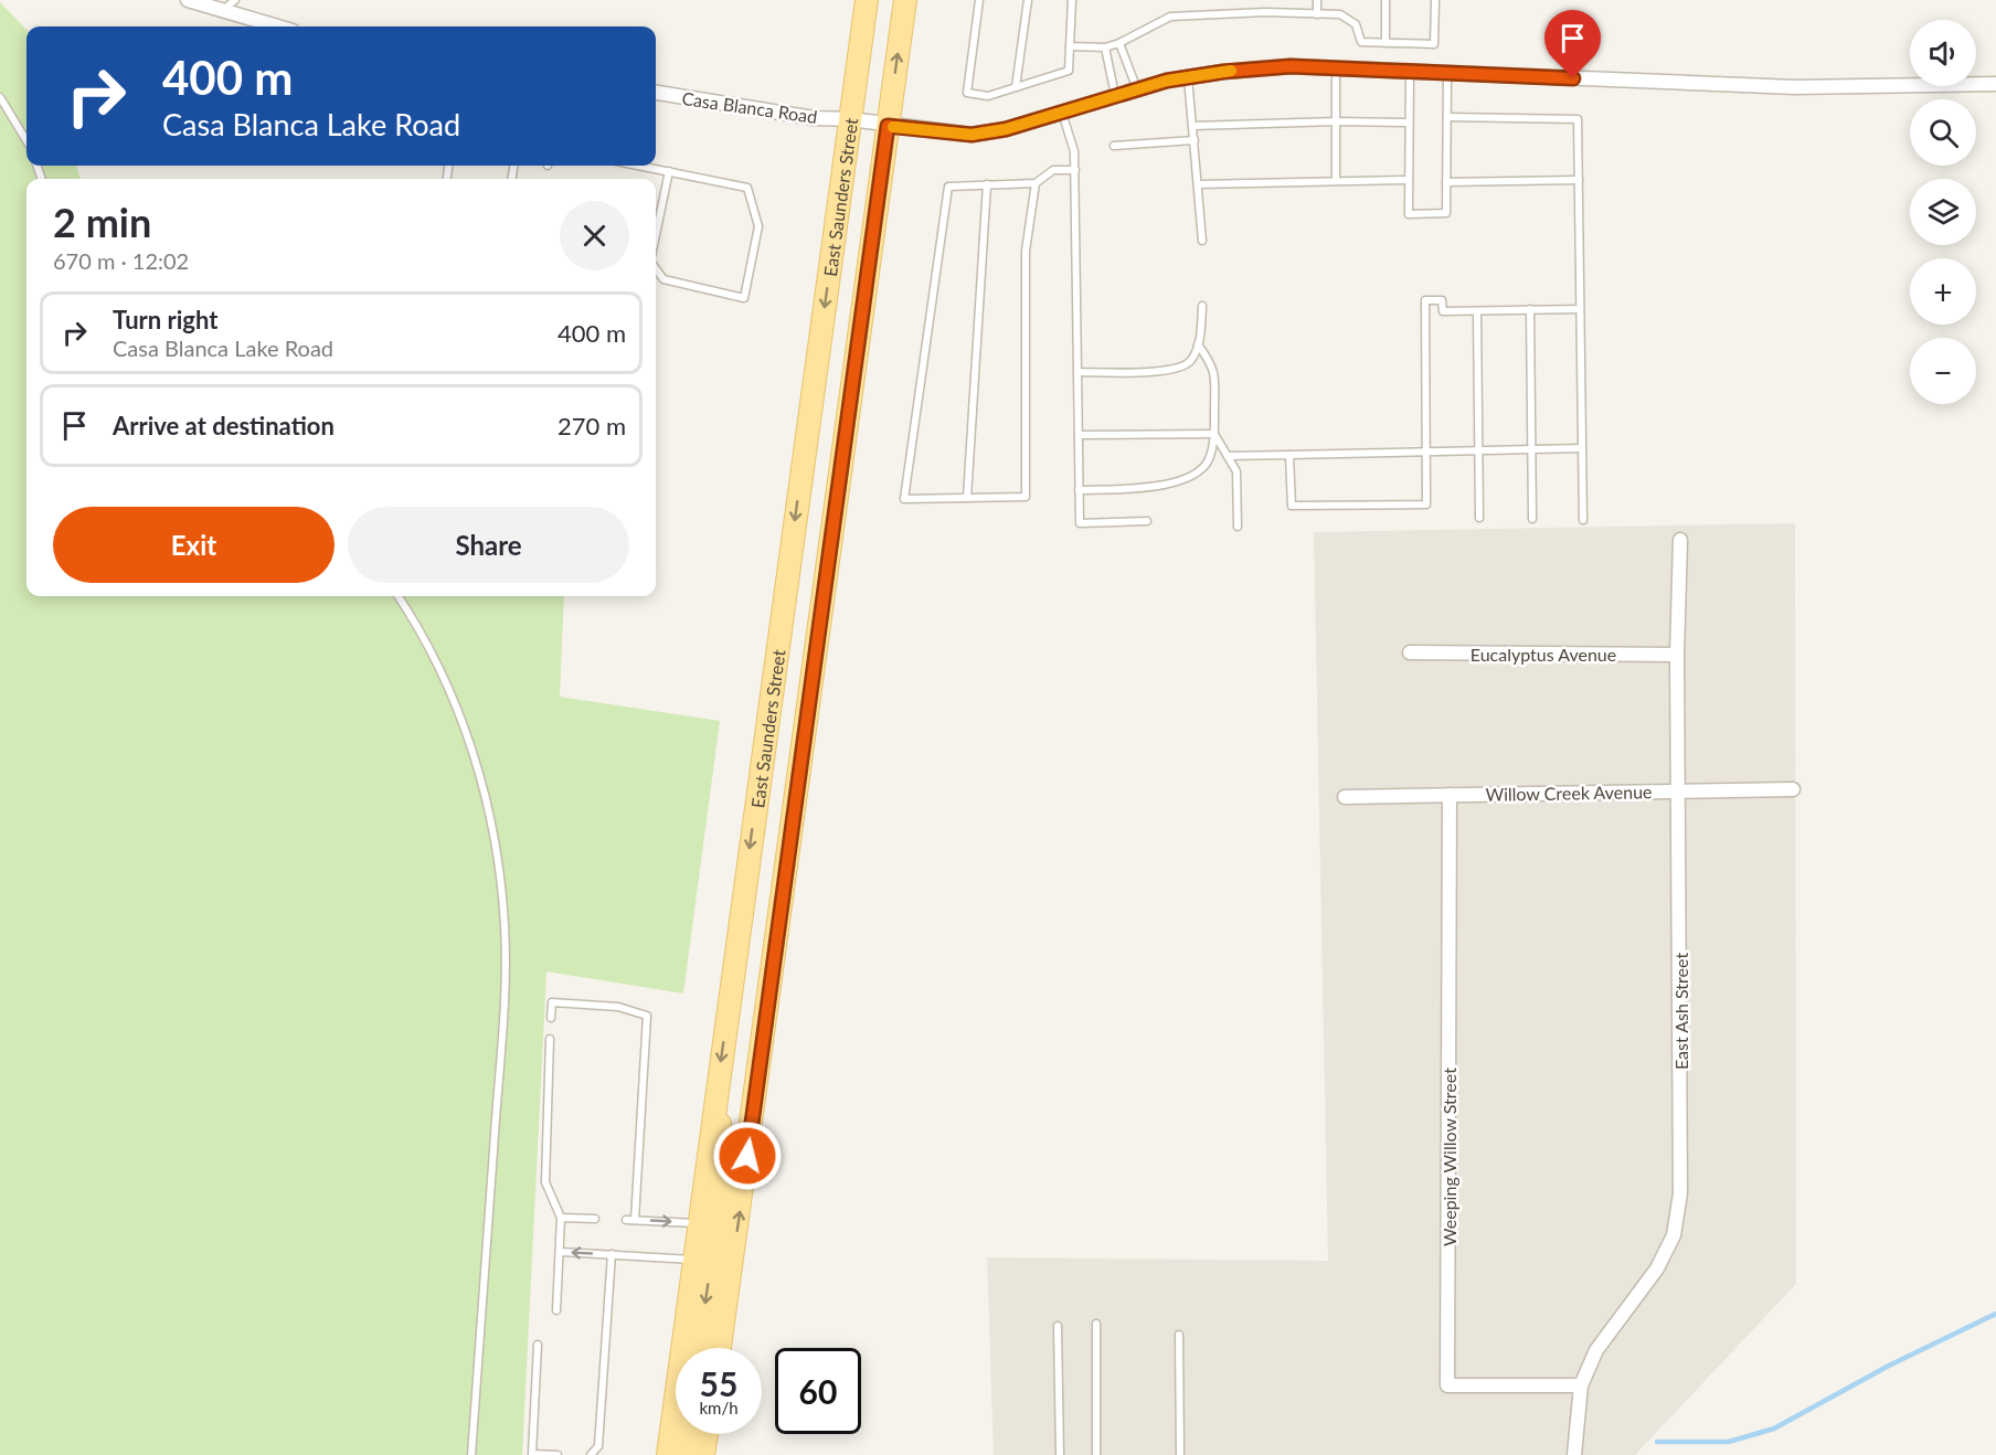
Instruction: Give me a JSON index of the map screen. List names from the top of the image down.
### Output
{
  "streets": {
    "main road": ["East Saunders Street"],
    "street": [
      "Casa Blanca Road",
      "Eucalyptus Avenue",
      "Willow Creek Avenue",
      "East Ash Street",
      "Weeping Willow Street"
    ]
  },
  "crossings": [
    ["Casa Blanca Road", "East Saunders Street"],
    ["Eucalyptus Avenue", "East Ash Street"],
    ["Willow Creek Avenue", "East Ash Street"],
    ["Willow Creek Avenue", "Weeping Willow Street"],
    ["East Ash Street", "Weeping Willow Street"]
  ],
  "page": {
    "map_buttons": ["+", "−"],
    "turn": ["400 m", "Casa Blanca Lake Road"],
    "heading": ["2 min", "670 m · 12:02"],
    "list": [
      {
        "name": "Turn right",
        "note": "Casa Blanca Lake Road",
        "value": "400 m"
      },
      {
        "name": "Arrive at destination",
        "value": "270 m"
      }
    ],
    "buttons": ["Exit", "Share"],
    "speed": "55 km/h",
    "limit": "60"
  }
}
